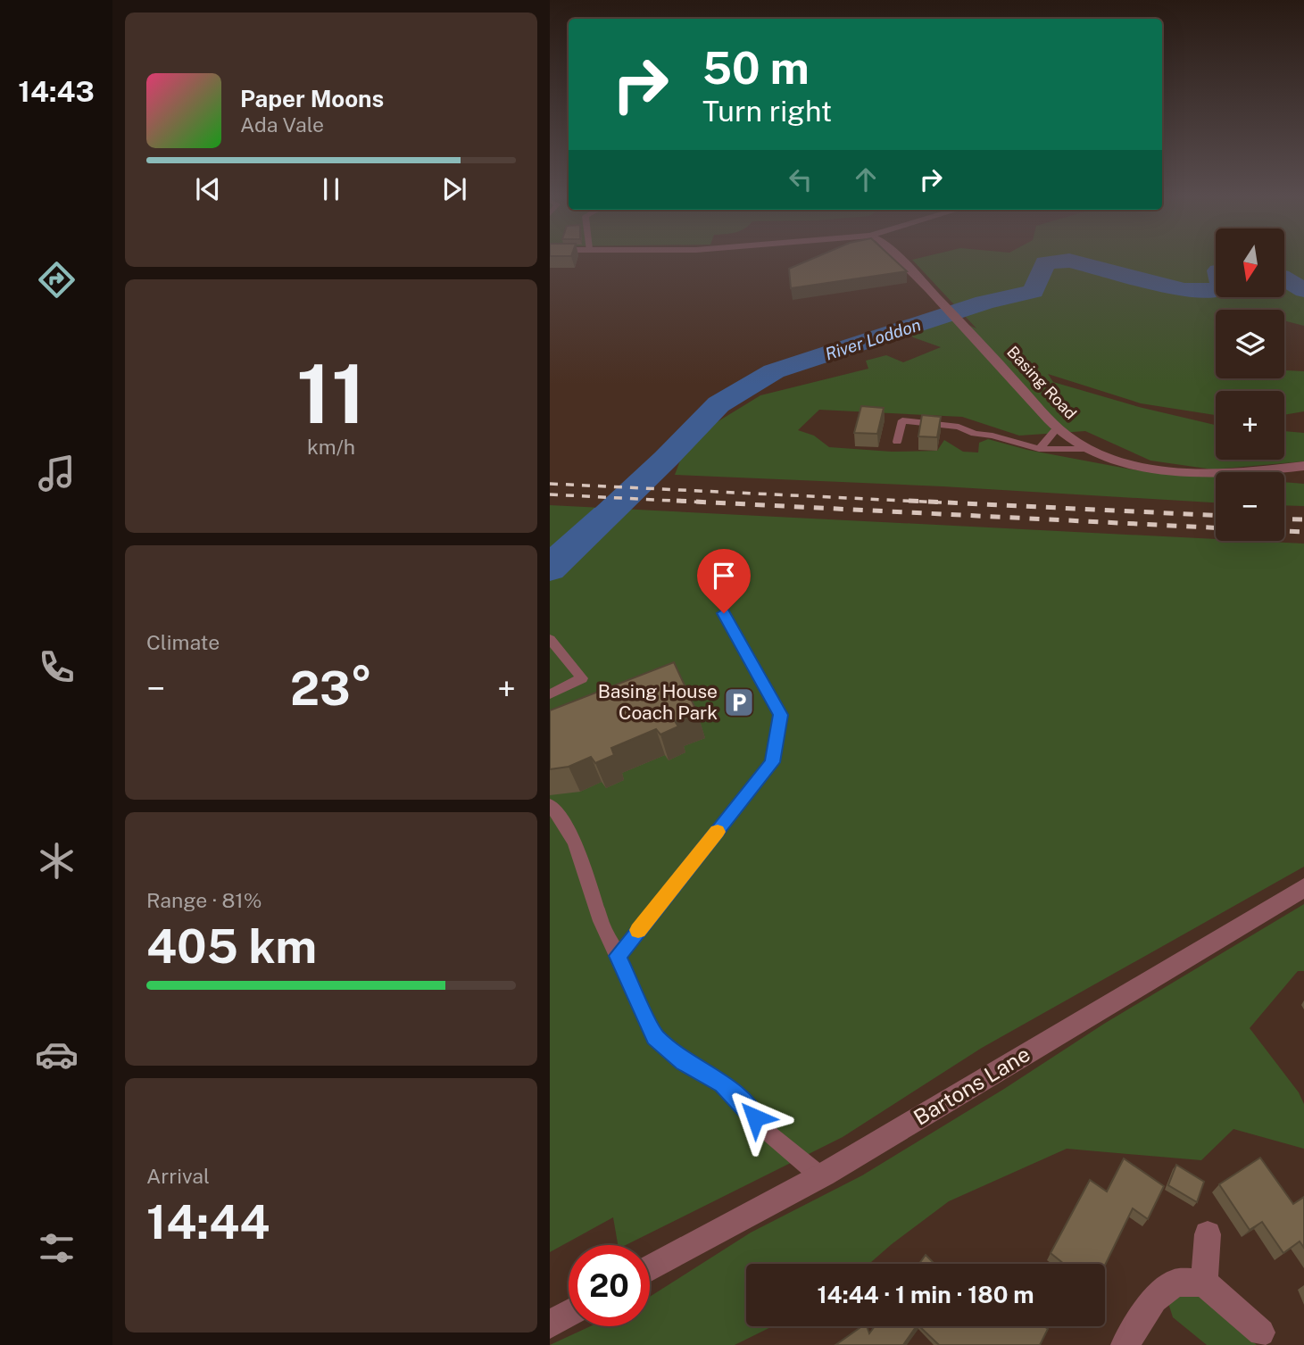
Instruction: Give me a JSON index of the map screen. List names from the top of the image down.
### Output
{
  "streets": {
    "street": ["Basing Road", "Bartons Lane"]
  },
  "water": ["River Loddon"],
  "places": {
    "parking": ["Basing House Coach Park"]
  },
  "north": "bottom",
  "page": {
    "tabs": "14:43",
    "turn": ["50 m", "Turn right"],
    "song": ["Paper Moons", "Ada Vale"],
    "map_buttons": ["+", "−"],
    "tile": [
      ["11", "km/h"],
      "Climate",
      ["Range · 81%", "405 km"],
      ["Arrival", "14:44"]
    ],
    "heat": ["−", "23°", "+"],
    "limit": "20",
    "trip": "14:44 · 1 min · 180 m"
  }
}
